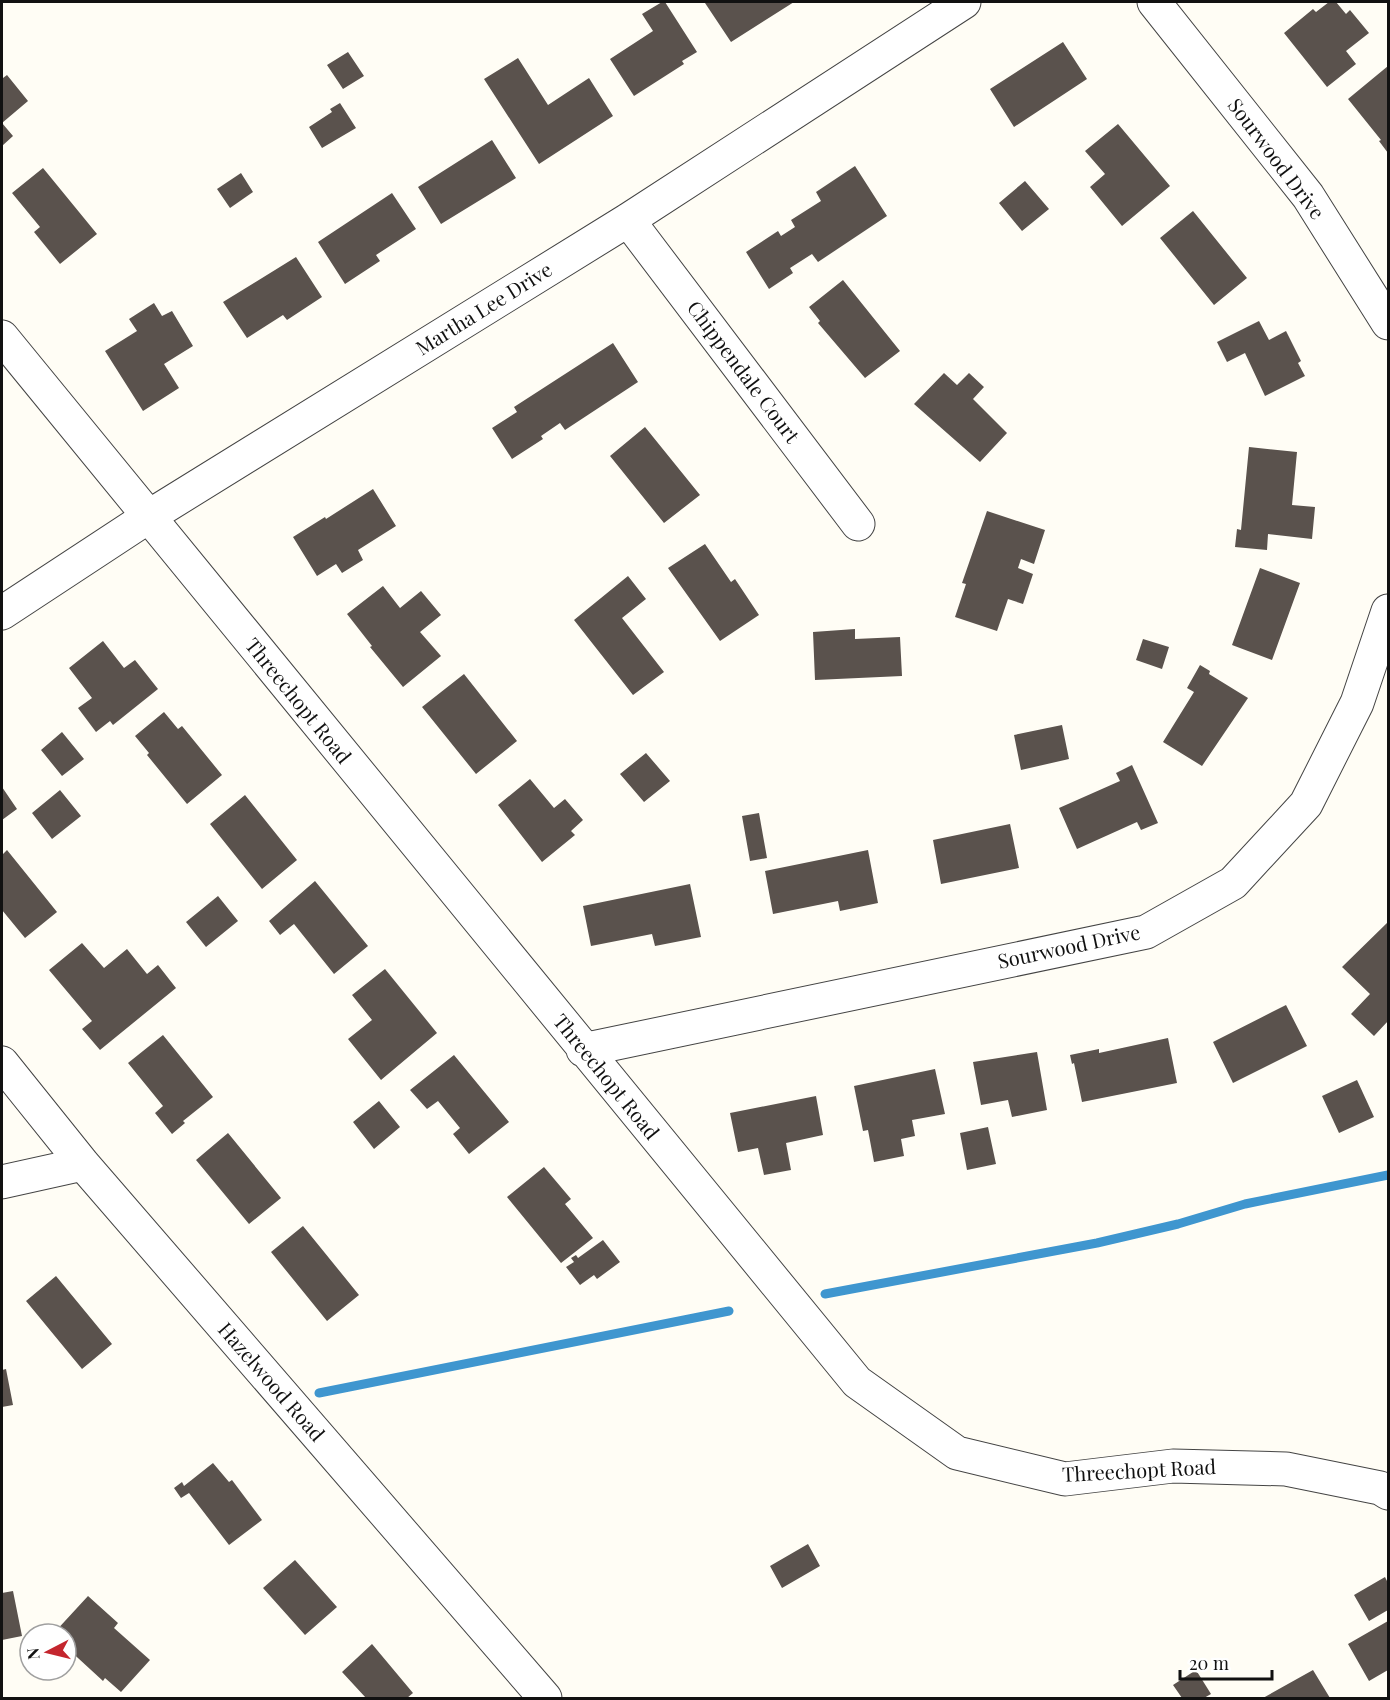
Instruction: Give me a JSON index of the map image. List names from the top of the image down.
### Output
{
  "streets": {
    "street": [
      "Sourwood Drive",
      "Martha Lee Drive",
      "Chippendale Court",
      "Threechopt Road",
      "Hazelwood Road"
    ]
  },
  "crossings": [
    ["Sourwood Drive", "Threechopt Road"],
    ["Martha Lee Drive", "Chippendale Court"],
    ["Martha Lee Drive", "Threechopt Road"]
  ],
  "scale_bar": "20 m",
  "north": "left"
}
